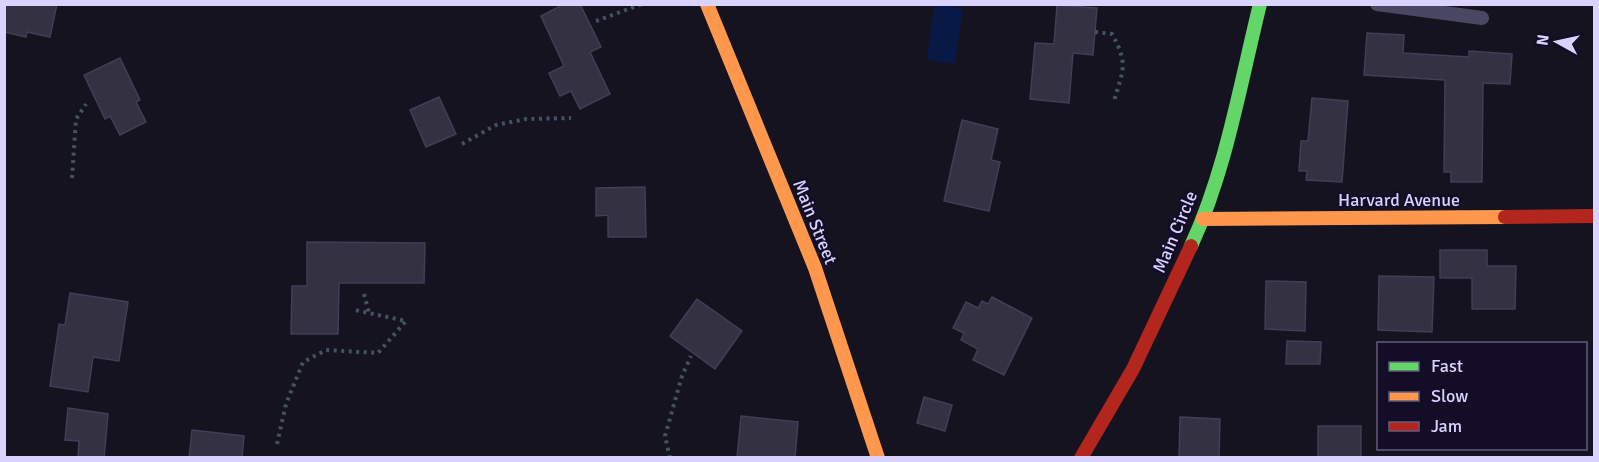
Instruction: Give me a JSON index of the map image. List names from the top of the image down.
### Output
{
  "streets": {
    "street": ["Harvard Avenue", "Main Street", "Main Circle"]
  },
  "crossings": [
    ["Harvard Avenue", "Main Circle"]
  ],
  "legend": ["Fast", "Slow", "Jam"],
  "north": "left"
}
